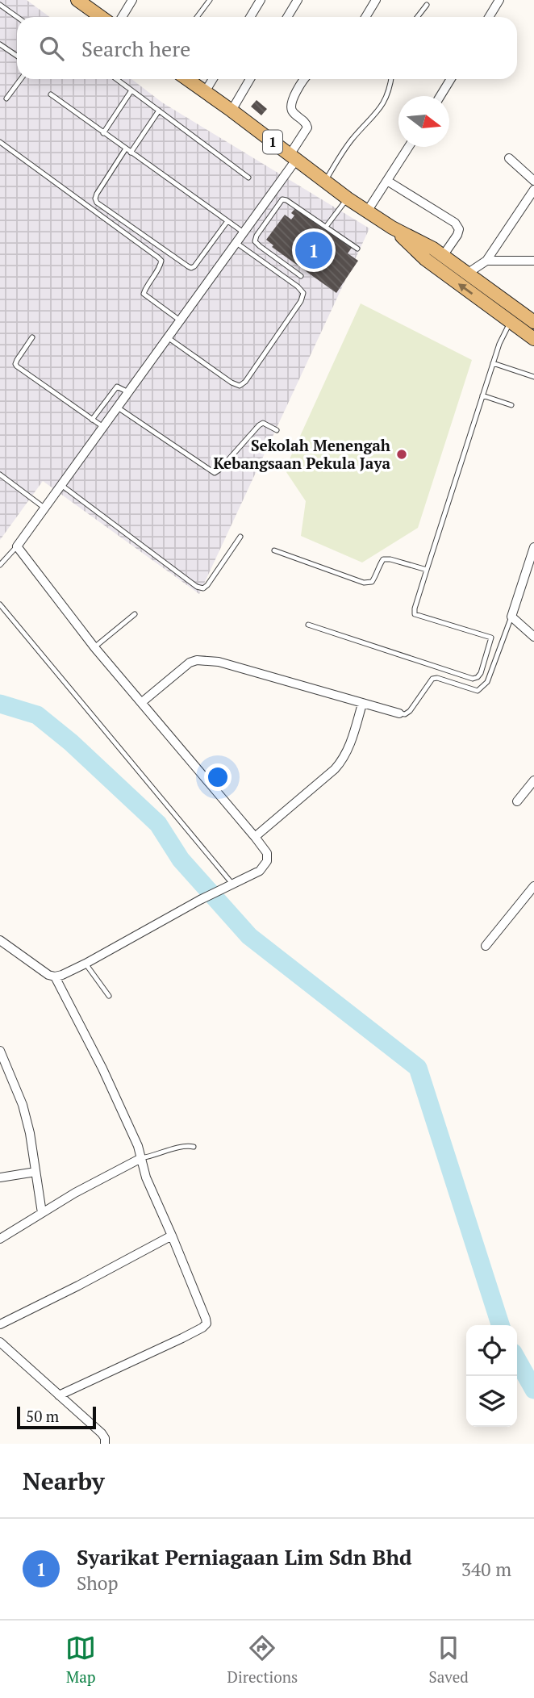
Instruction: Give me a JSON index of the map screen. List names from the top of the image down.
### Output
{
  "streets": {
    "main road": ["1"]
  },
  "places": ["Sekolah Menengah Kebangsaan Pekula Jaya"],
  "scale_bar": "50 m",
  "north": "right",
  "page": {
    "search": "Search here",
    "pins": "1",
    "scale": "50 m",
    "heading": "Nearby",
    "list": [
      {
        "mark": "1",
        "name": "Syarikat Perniagaan Lim Sdn Bhd",
        "note": "Shop",
        "value": "340 m"
      }
    ],
    "nav": ["Map", "Directions", "Saved"]
  }
}
